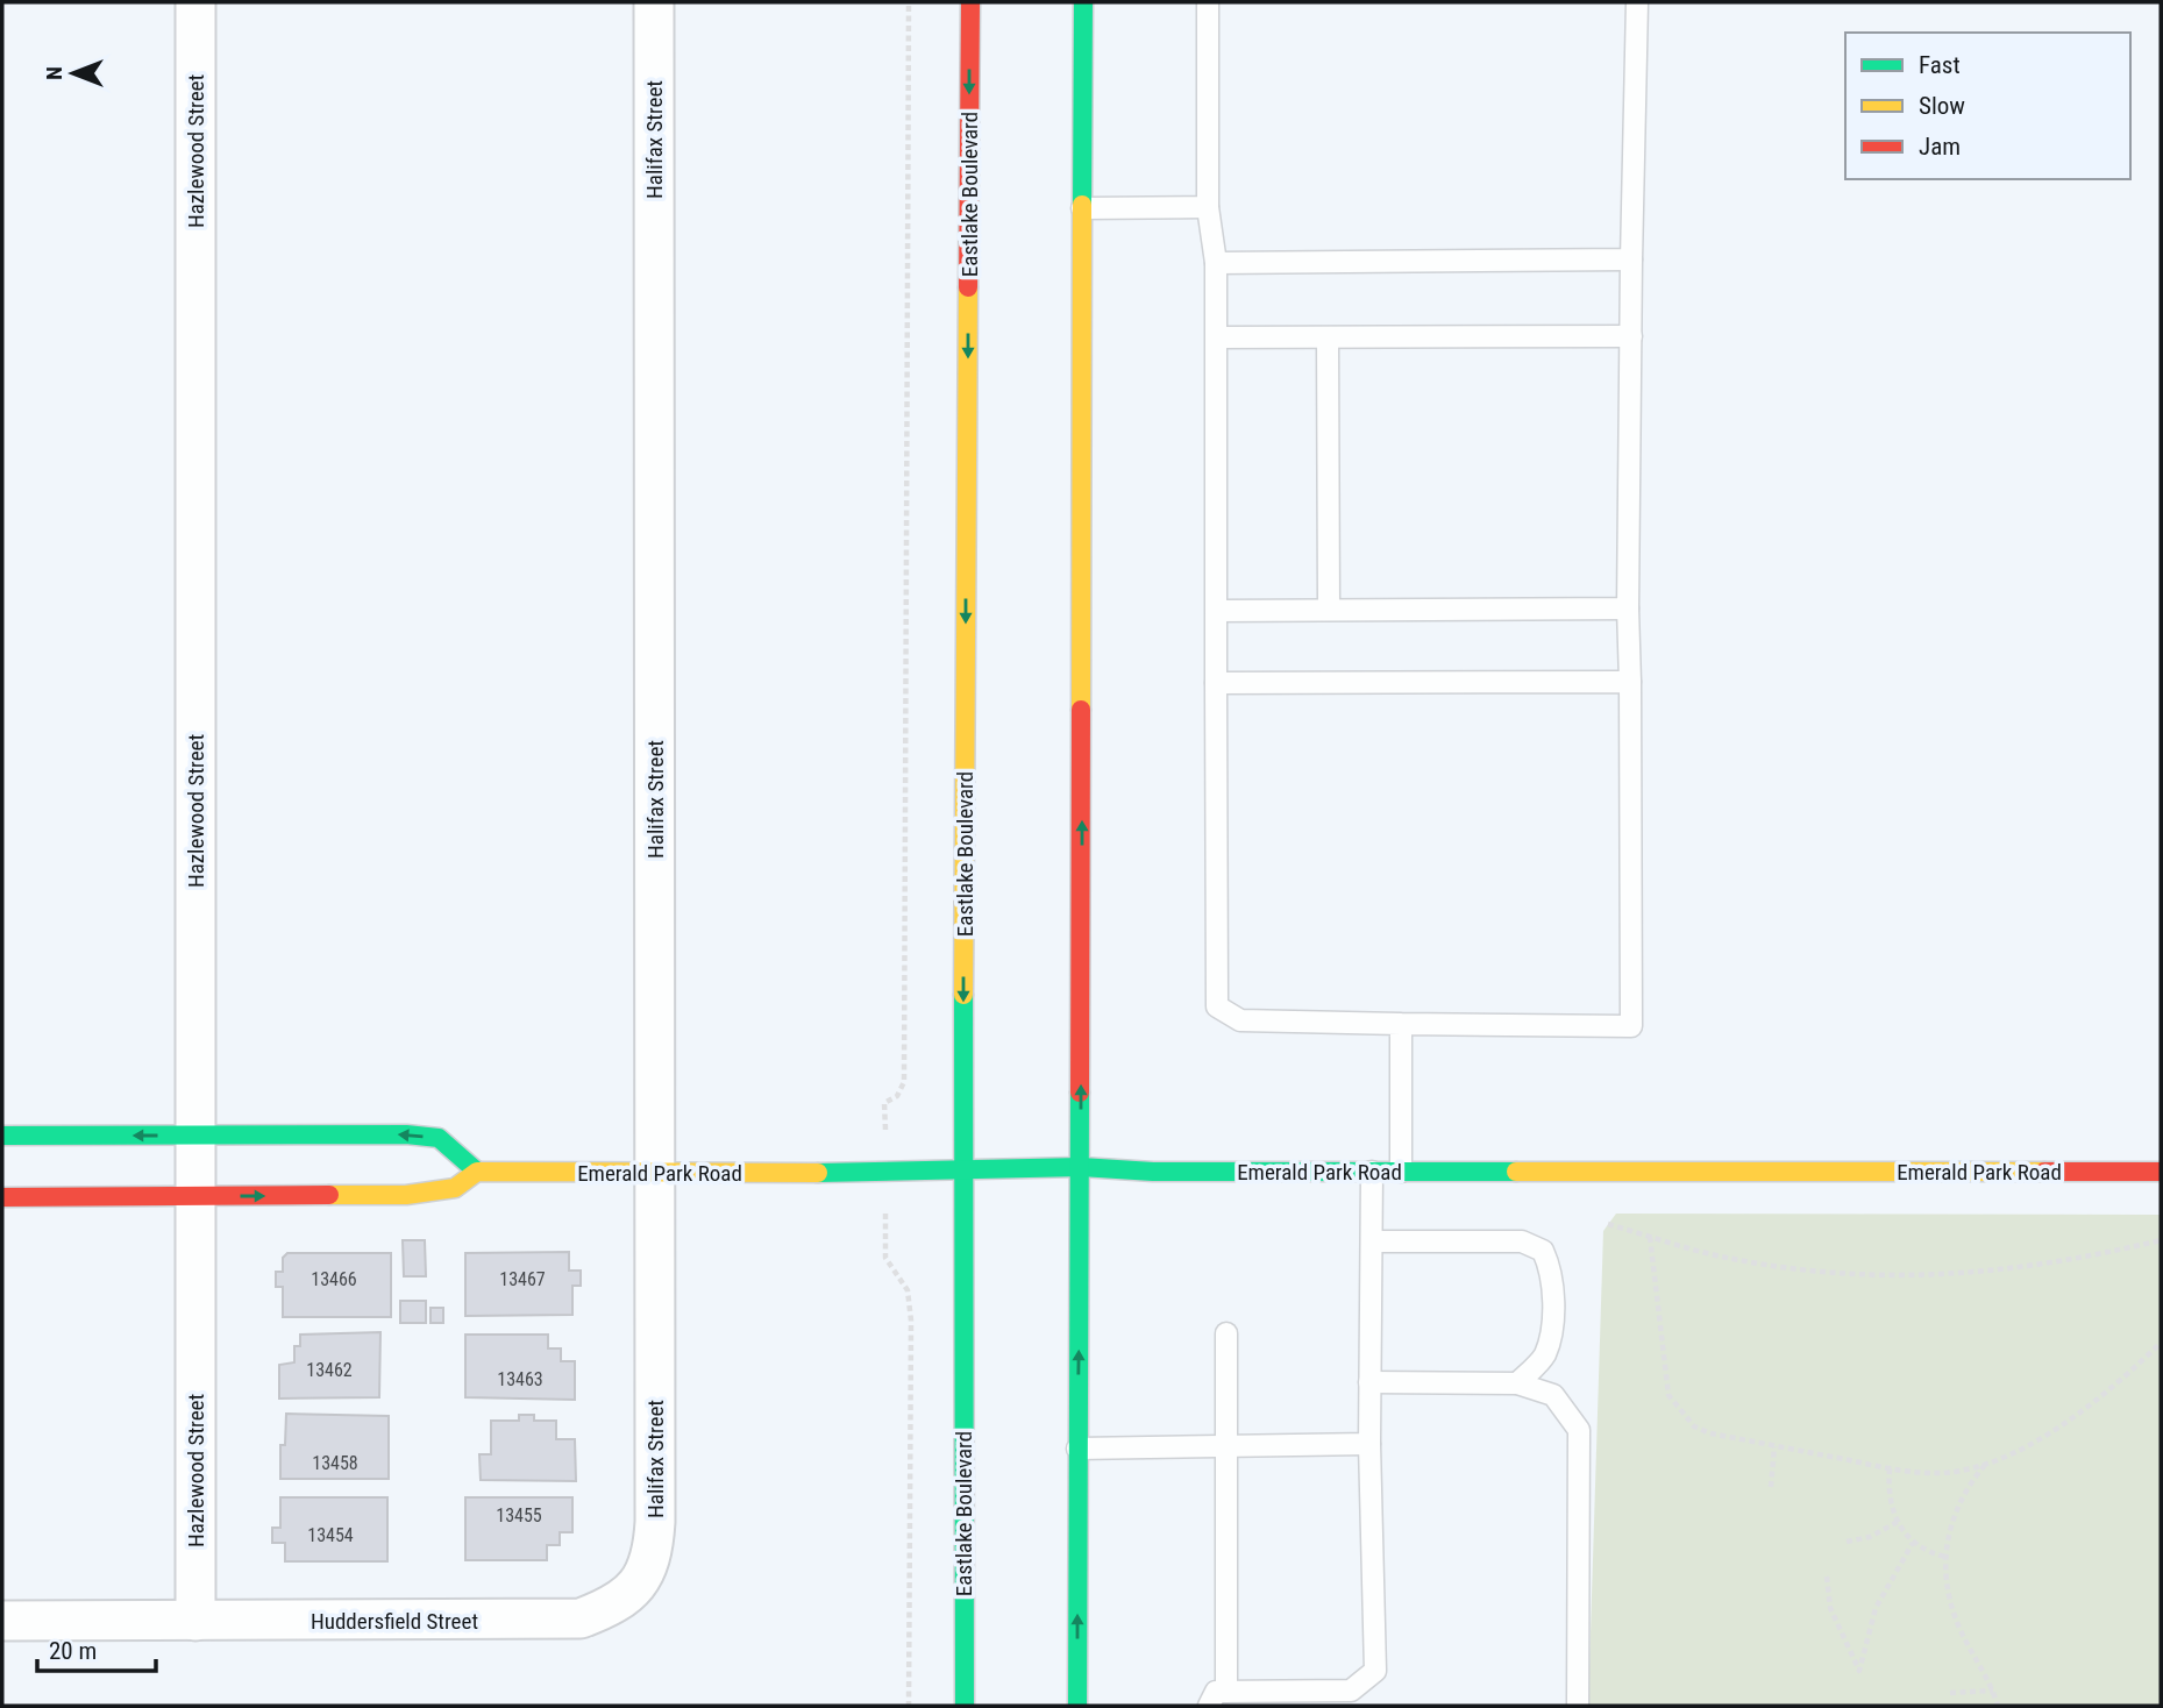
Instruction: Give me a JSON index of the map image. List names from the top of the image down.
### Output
{
  "streets": {
    "main road": ["Eastlake Boulevard", "Emerald Park Road"],
    "street": ["Halifax Street", "Hazlewood Street", "Huddersfield Street"]
  },
  "crossings": [
    ["Halifax Street", "Emerald Park Road"],
    ["Halifax Street", "Huddersfield Street"],
    ["Hazlewood Street", "Huddersfield Street"],
    ["Eastlake Boulevard", "Emerald Park Road"]
  ],
  "house_numbers": [
    "13466",
    "13467",
    "13462",
    "13463",
    "13458",
    "13455",
    "13454"
  ],
  "legend": ["Fast", "Slow", "Jam"],
  "scale_bar": "20 m",
  "north": "left"
}
